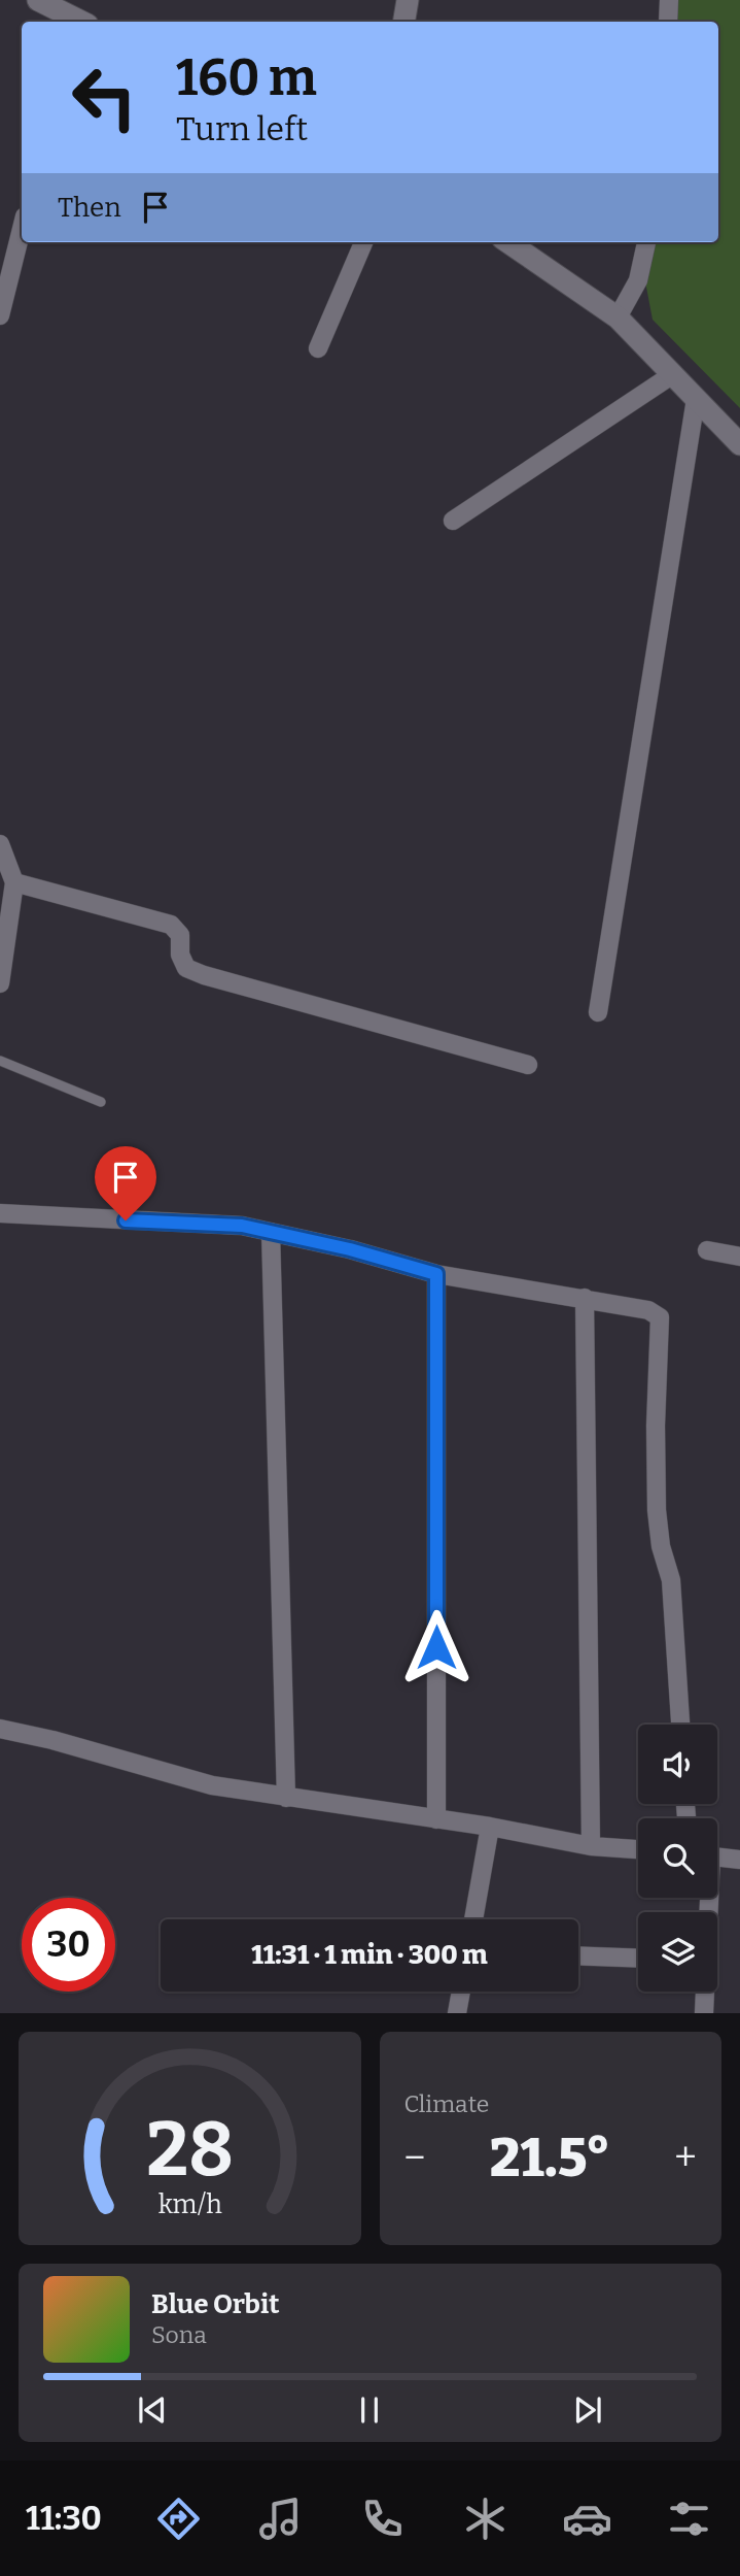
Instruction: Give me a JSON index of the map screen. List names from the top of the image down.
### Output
{
  "page": {
    "turn": ["160 m", "Turn left"],
    "then": "Then",
    "limit": "30",
    "trip": "11:31 · 1 min · 300 m",
    "tile": "Climate",
    "heat": ["−", "21.5°", "+"],
    "song": ["Blue Orbit", "Sona"],
    "tabs": "11:30",
    "gauge": ["28", "km/h"]
  }
}
